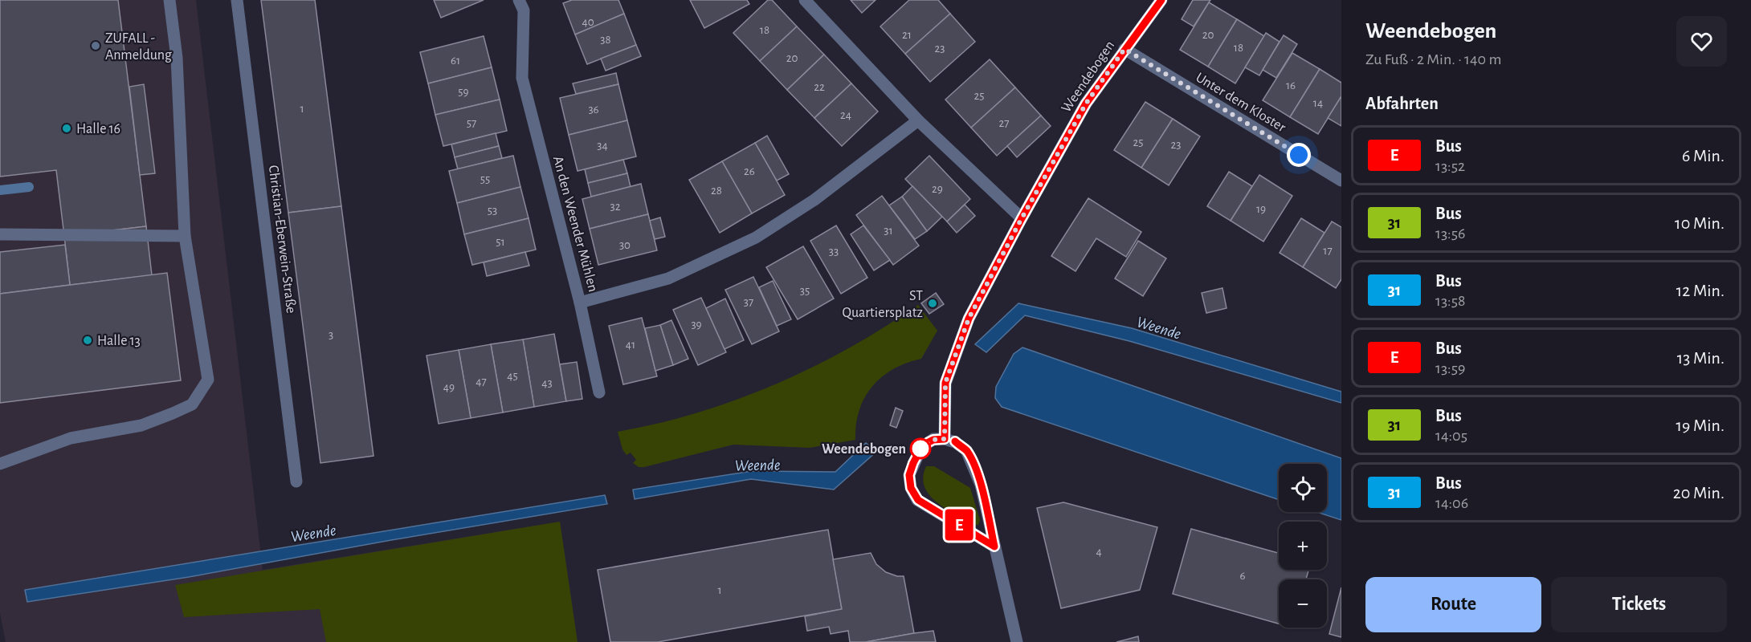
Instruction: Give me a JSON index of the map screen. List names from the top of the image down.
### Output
{
  "streets": {
    "street": [
      "Weendebogen",
      "Unter dem Kloster",
      "An den Weender Mühlen",
      "Christian-Eberwein-Straße"
    ]
  },
  "crossings": [
    ["Weendebogen", "Unter dem Kloster"]
  ],
  "water": ["Weende"],
  "places": [
    "ZUFALL - Anmeldung",
    "Halle 16",
    "ST Quartiersplatz",
    "Halle 13",
    "Weendebogen"
  ],
  "lines": ["bus line E"],
  "house_numbers": [
    "40",
    "18",
    "21",
    "20",
    "38",
    "18",
    "23",
    "20",
    "61",
    "16",
    "22",
    "59",
    "25",
    "14",
    "1",
    "36",
    "24",
    "57",
    "27",
    "25",
    "23",
    "34",
    "26",
    "55",
    "29",
    "28",
    "32",
    "19",
    "53",
    "31",
    "51",
    "30",
    "17",
    "33",
    "35",
    "37",
    "39",
    "3",
    "41",
    "45",
    "47",
    "43",
    "49",
    "4",
    "6",
    "1"
  ],
  "page": {
    "on_map": "E",
    "heading": [
      ["Weendebogen", "Zu Fuß · 2 Min. · 140 m"],
      "Abfahrten"
    ],
    "list": [
      {
        "mark": "E",
        "name": "Bus",
        "note": "13:52",
        "value": "6 Min."
      },
      {
        "mark": "31",
        "name": "Bus",
        "note": "13:56",
        "value": "10 Min."
      },
      {
        "mark": "31",
        "name": "Bus",
        "note": "13:58",
        "value": "12 Min."
      },
      {
        "mark": "E",
        "name": "Bus",
        "note": "13:59",
        "value": "13 Min."
      },
      {
        "mark": "31",
        "name": "Bus",
        "note": "14:05",
        "value": "19 Min."
      },
      {
        "mark": "31",
        "name": "Bus",
        "note": "14:06",
        "value": "20 Min."
      }
    ],
    "map_buttons": ["+", "−"],
    "buttons": ["Route", "Tickets"]
  }
}
